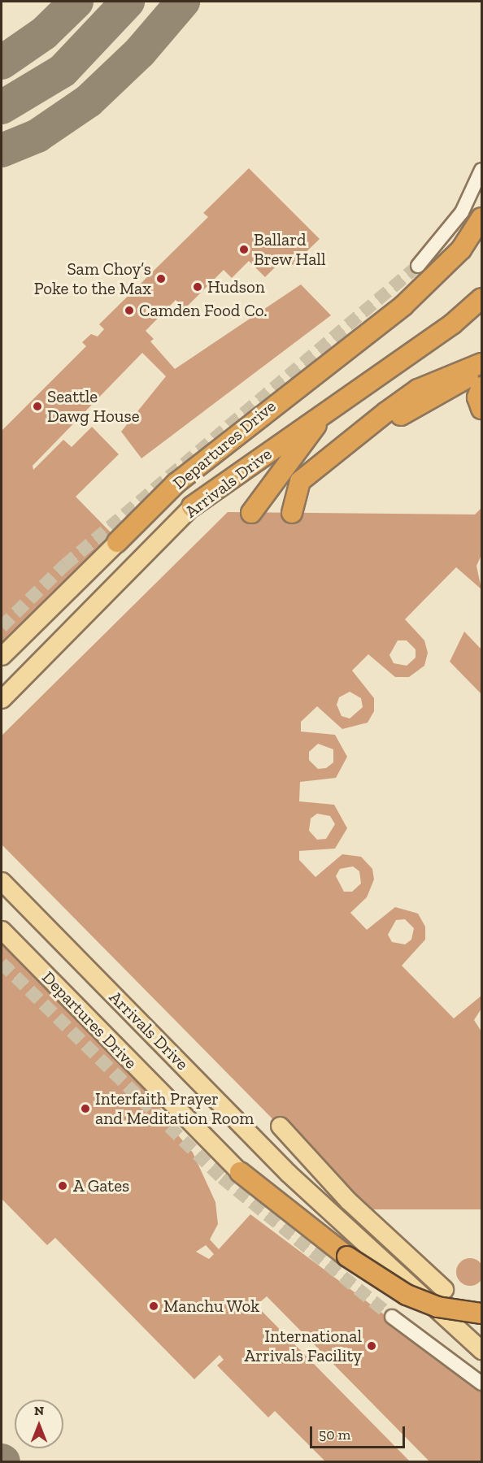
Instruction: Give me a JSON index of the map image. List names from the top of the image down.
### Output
{
  "streets": {
    "highway": ["Departures Drive", "Arrivals Drive"]
  },
  "places": [
    "Ballard Brew Hall",
    "Sam Choy’s Poke to the Max",
    "Hudson",
    "Camden Food Co.",
    "Seattle Dawg House",
    "Interfaith Prayer and Meditation Room",
    "A Gates",
    "Manchu Wok",
    "International Arrivals Facility"
  ],
  "scale_bar": "50 m",
  "north": "top"
}
